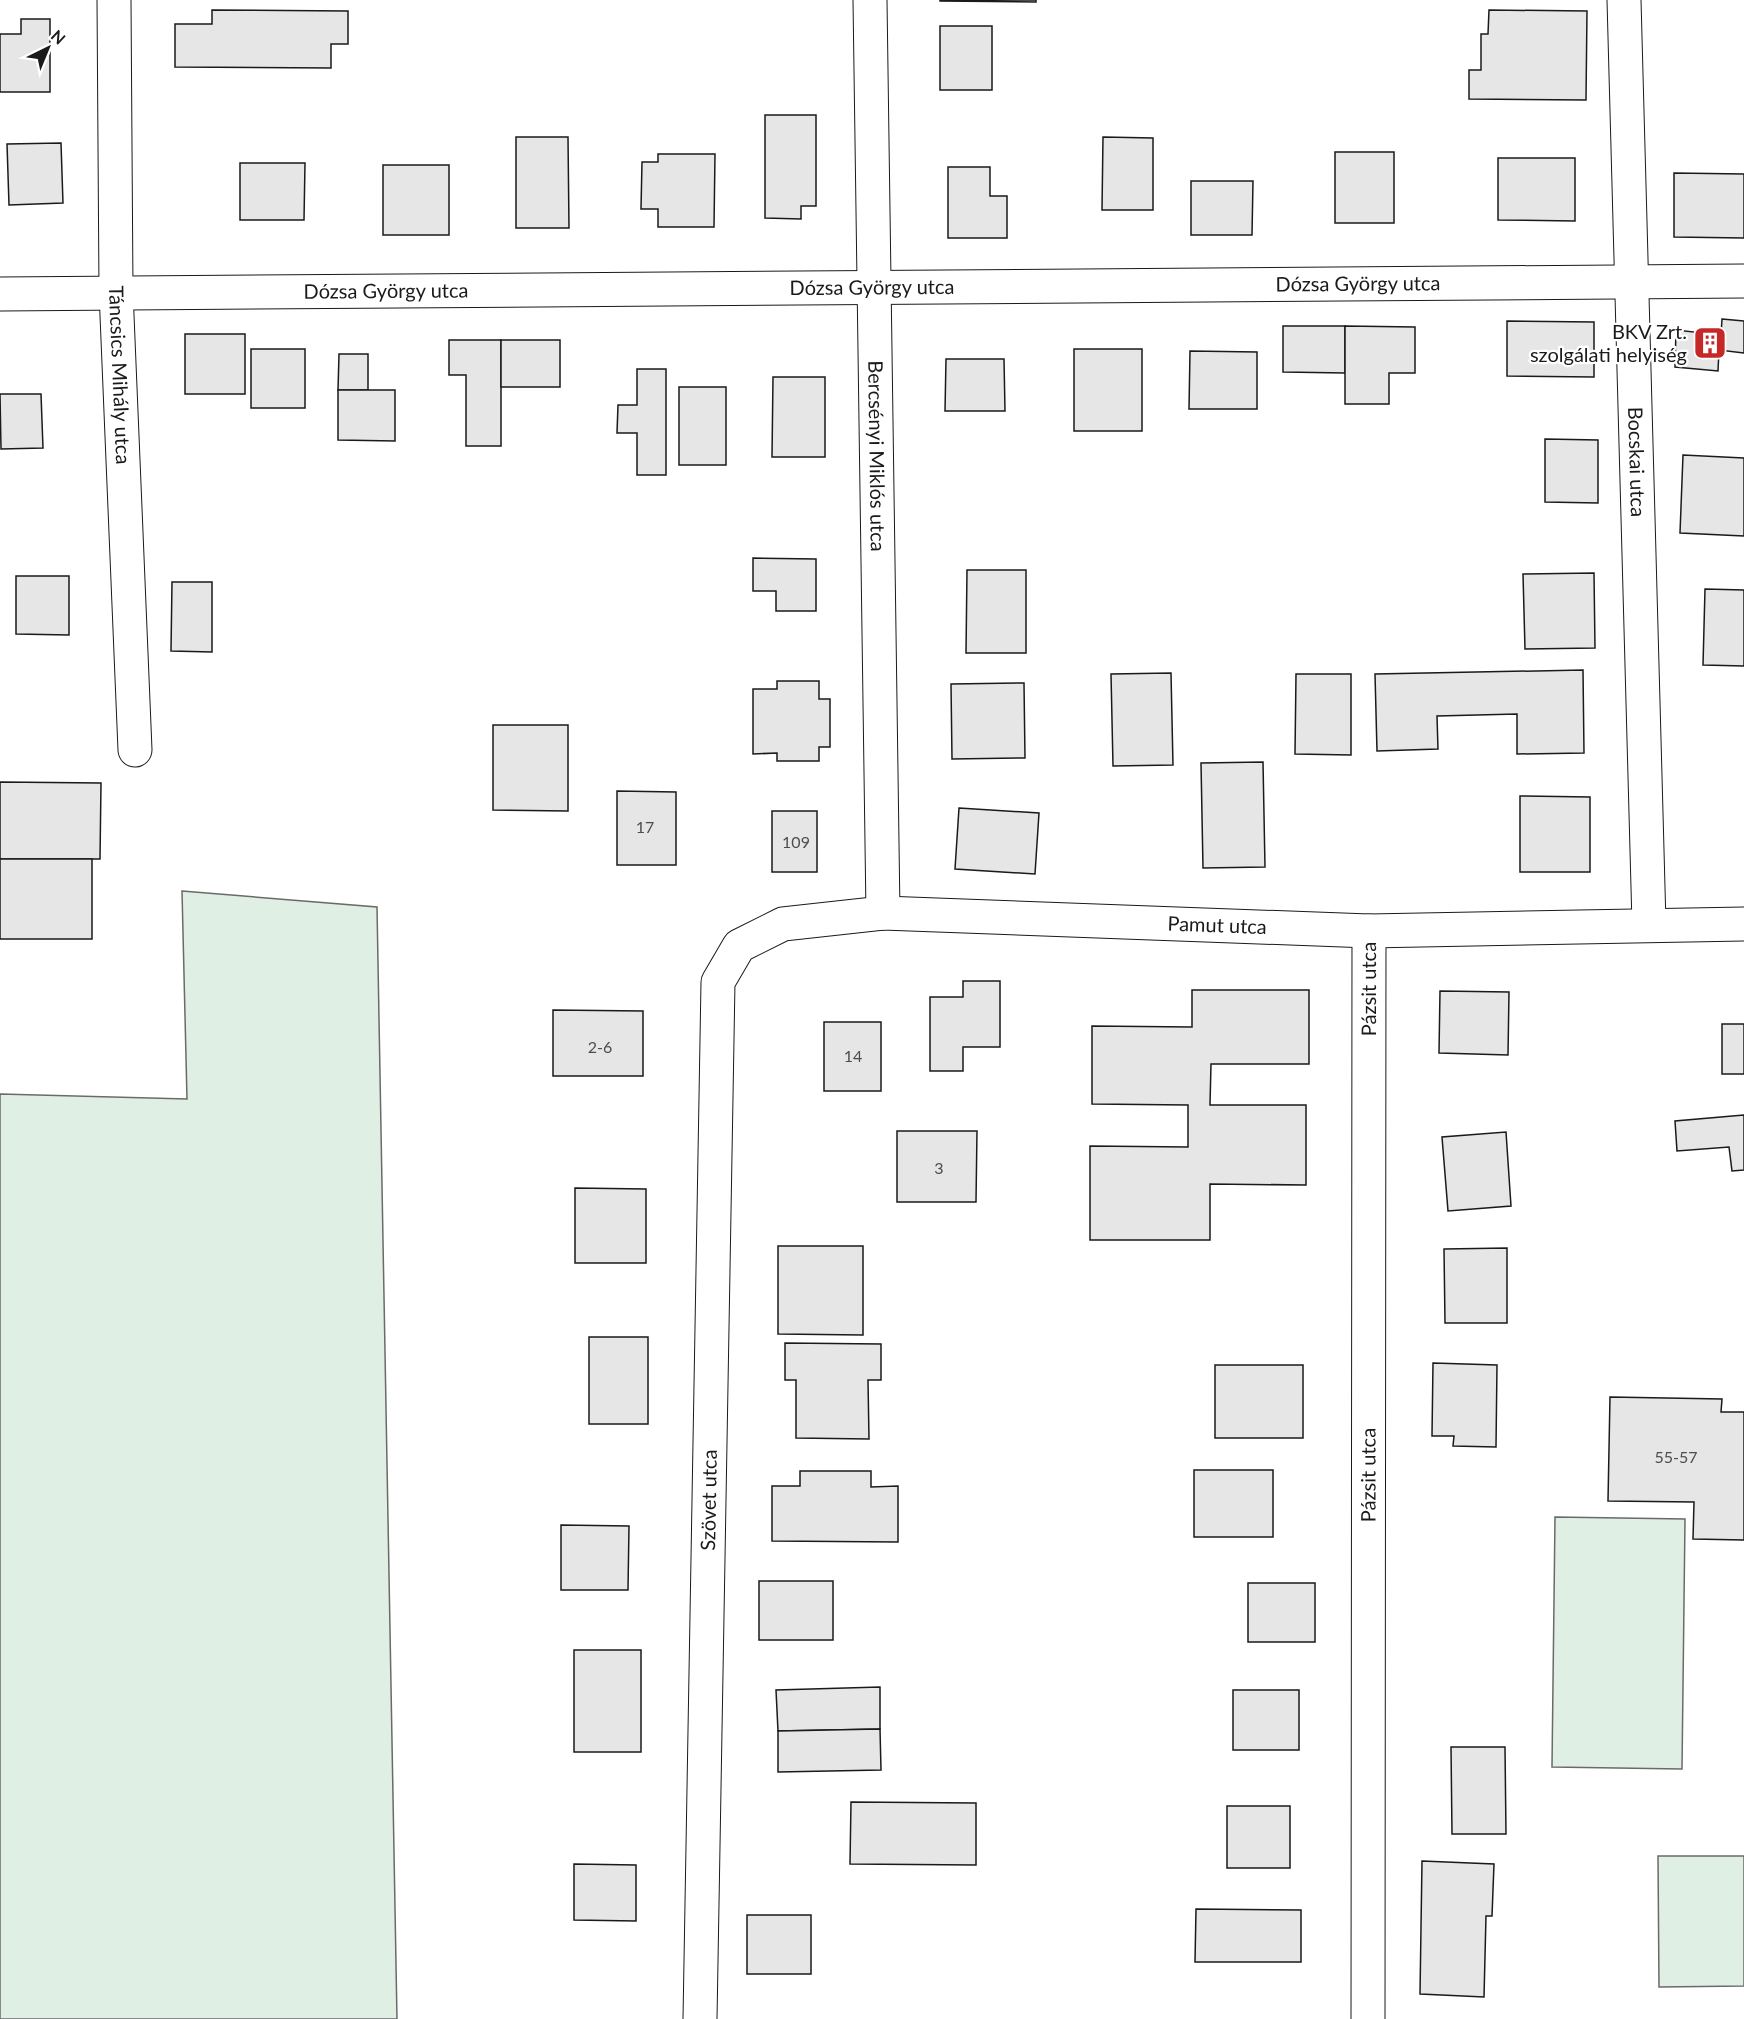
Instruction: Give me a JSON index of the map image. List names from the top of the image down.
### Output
{
  "streets": {
    "street": [
      "Dózsa György utca",
      "Táncsics Mihály utca",
      "Bercsényi Miklós utca",
      "Bocskai utca",
      "Pamut utca",
      "Pázsit utca",
      "Szövet utca"
    ]
  },
  "crossings": [
    ["Dózsa György utca", "Táncsics Mihály utca"],
    ["Dózsa György utca", "Bercsényi Miklós utca"],
    ["Dózsa György utca", "Bocskai utca"],
    ["Bercsényi Miklós utca", "Pamut utca"],
    ["Bocskai utca", "Pamut utca"],
    ["Pamut utca", "Pázsit utca"],
    ["Pamut utca", "Szövet utca"]
  ],
  "places": {
    "building": ["BKV Zrt. szolgálati helyiség"]
  },
  "house_numbers": [
    "17",
    "109",
    "2-6",
    "14",
    "3",
    "55-57"
  ],
  "north": "top right"
}
